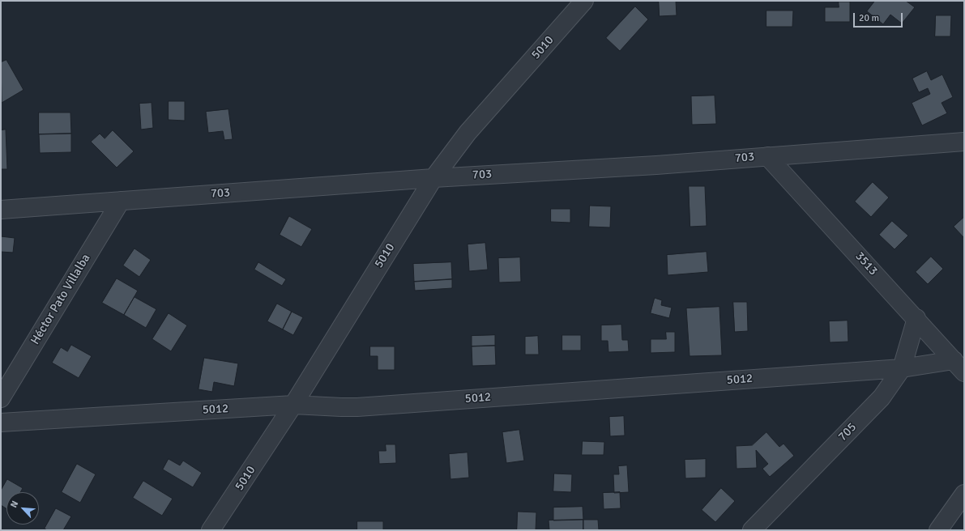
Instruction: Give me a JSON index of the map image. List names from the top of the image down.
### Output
{
  "streets": {
    "street": [
      "5010",
      "703",
      "3513",
      "Héctor Pato Villalba",
      "5012",
      "705"
    ]
  },
  "crossings": [
    ["5010", "703"],
    ["5010", "5012"],
    ["703", "3513"],
    ["703", "Héctor Pato Villalba"],
    ["3513", "5012"],
    ["3513", "705"],
    ["5012", "705"]
  ],
  "scale_bar": "20 m",
  "north": "top left"
}
